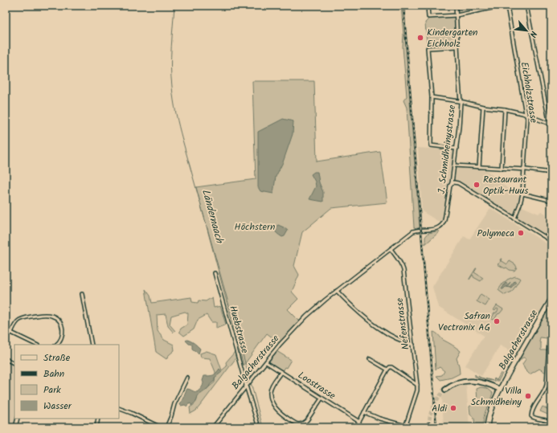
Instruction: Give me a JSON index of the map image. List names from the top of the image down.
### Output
{
  "streets": {
    "main road": ["Balgacherstrasse"],
    "street": [
      "Eichholzstrasse",
      "J. Schmidheinystrasse",
      "Nefenstrasse",
      "Huebstrasse",
      "Loostrasse"
    ]
  },
  "crossings": [
    ["J. Schmidheinystrasse", "Nefenstrasse"],
    ["J. Schmidheinystrasse", "Balgacherstrasse"],
    ["Nefenstrasse", "Balgacherstrasse"],
    ["Huebstrasse", "Balgacherstrasse"],
    ["Balgacherstrasse", "Loostrasse"]
  ],
  "water": ["Ländernaach"],
  "parks": ["Höchstern"],
  "places": [
    "Kindergarten Eichholz",
    "Restaurant Optik-Huus",
    "Polymeca",
    "Safran Vectronix AG",
    "Villa Schmidheiny",
    "Aldi"
  ],
  "legend": [
    "Straße",
    "Bahn",
    "Park",
    "Wasser"
  ],
  "north": "bottom right"
}
